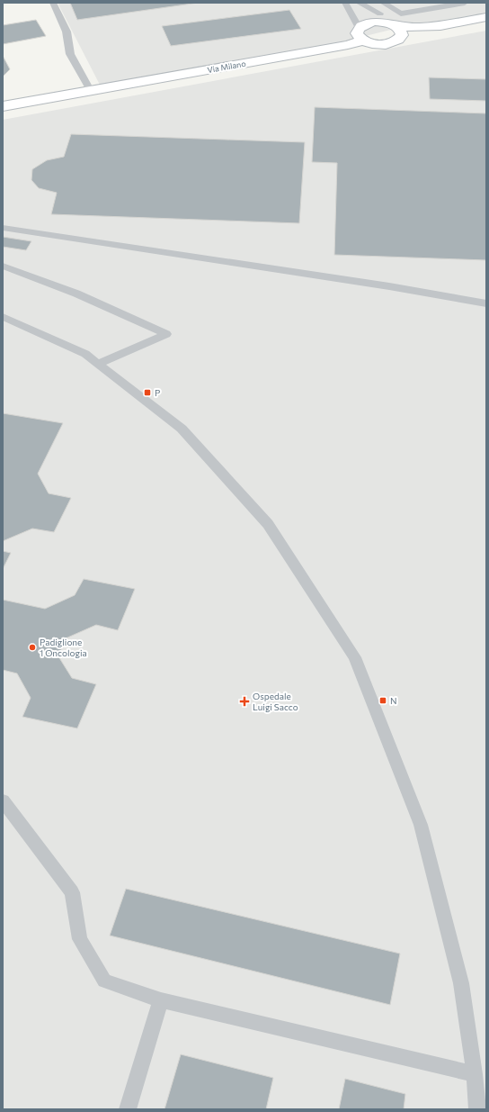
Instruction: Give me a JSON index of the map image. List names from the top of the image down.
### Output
{
  "streets": {
    "main road": ["Via Milano"]
  },
  "places": {
    "transit": ["P", "N"],
    "other": ["Padiglione 1 Oncologia"],
    "health": ["Ospedale Luigi Sacco"]
  }
}
